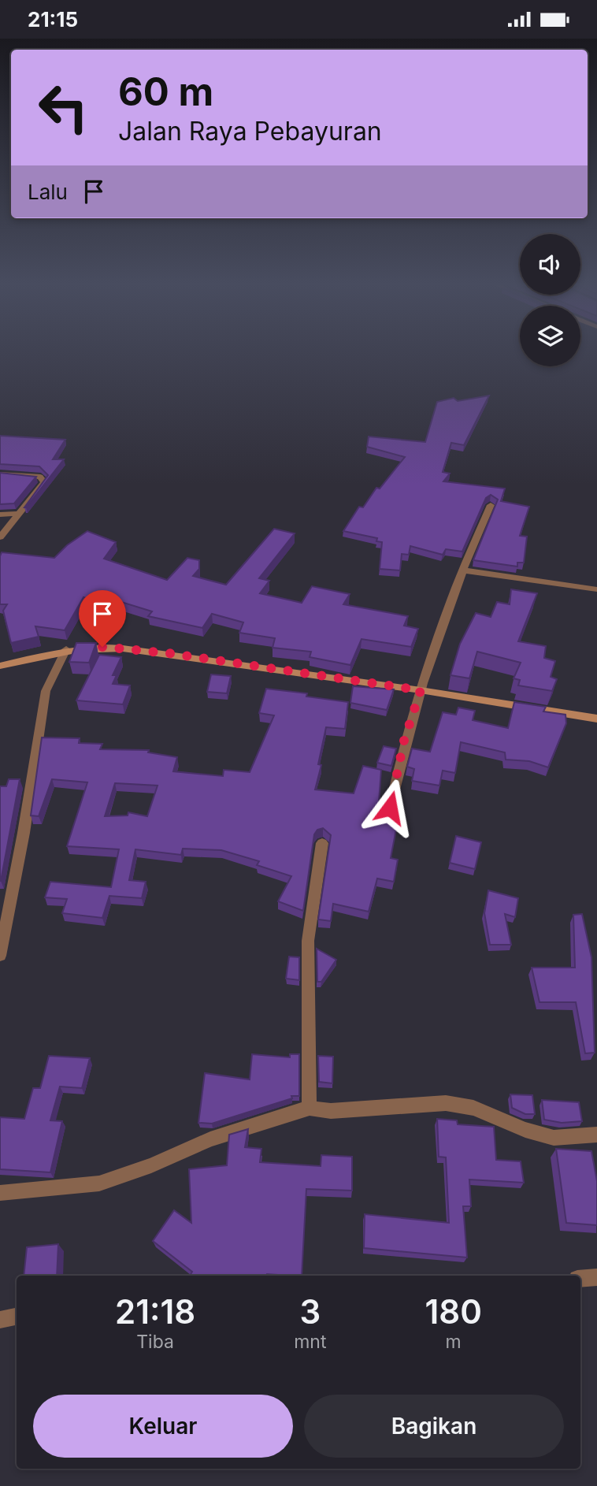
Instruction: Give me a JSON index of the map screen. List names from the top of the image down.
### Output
{
  "page": {
    "status": "21:15",
    "turn": ["60 m", "Jalan Raya Pebayuran"],
    "then": "Lalu",
    "eta": [
      "21:18",
      "Tiba",
      "3",
      "mnt",
      "180",
      "m"
    ],
    "buttons": ["Keluar", "Bagikan"]
  }
}
